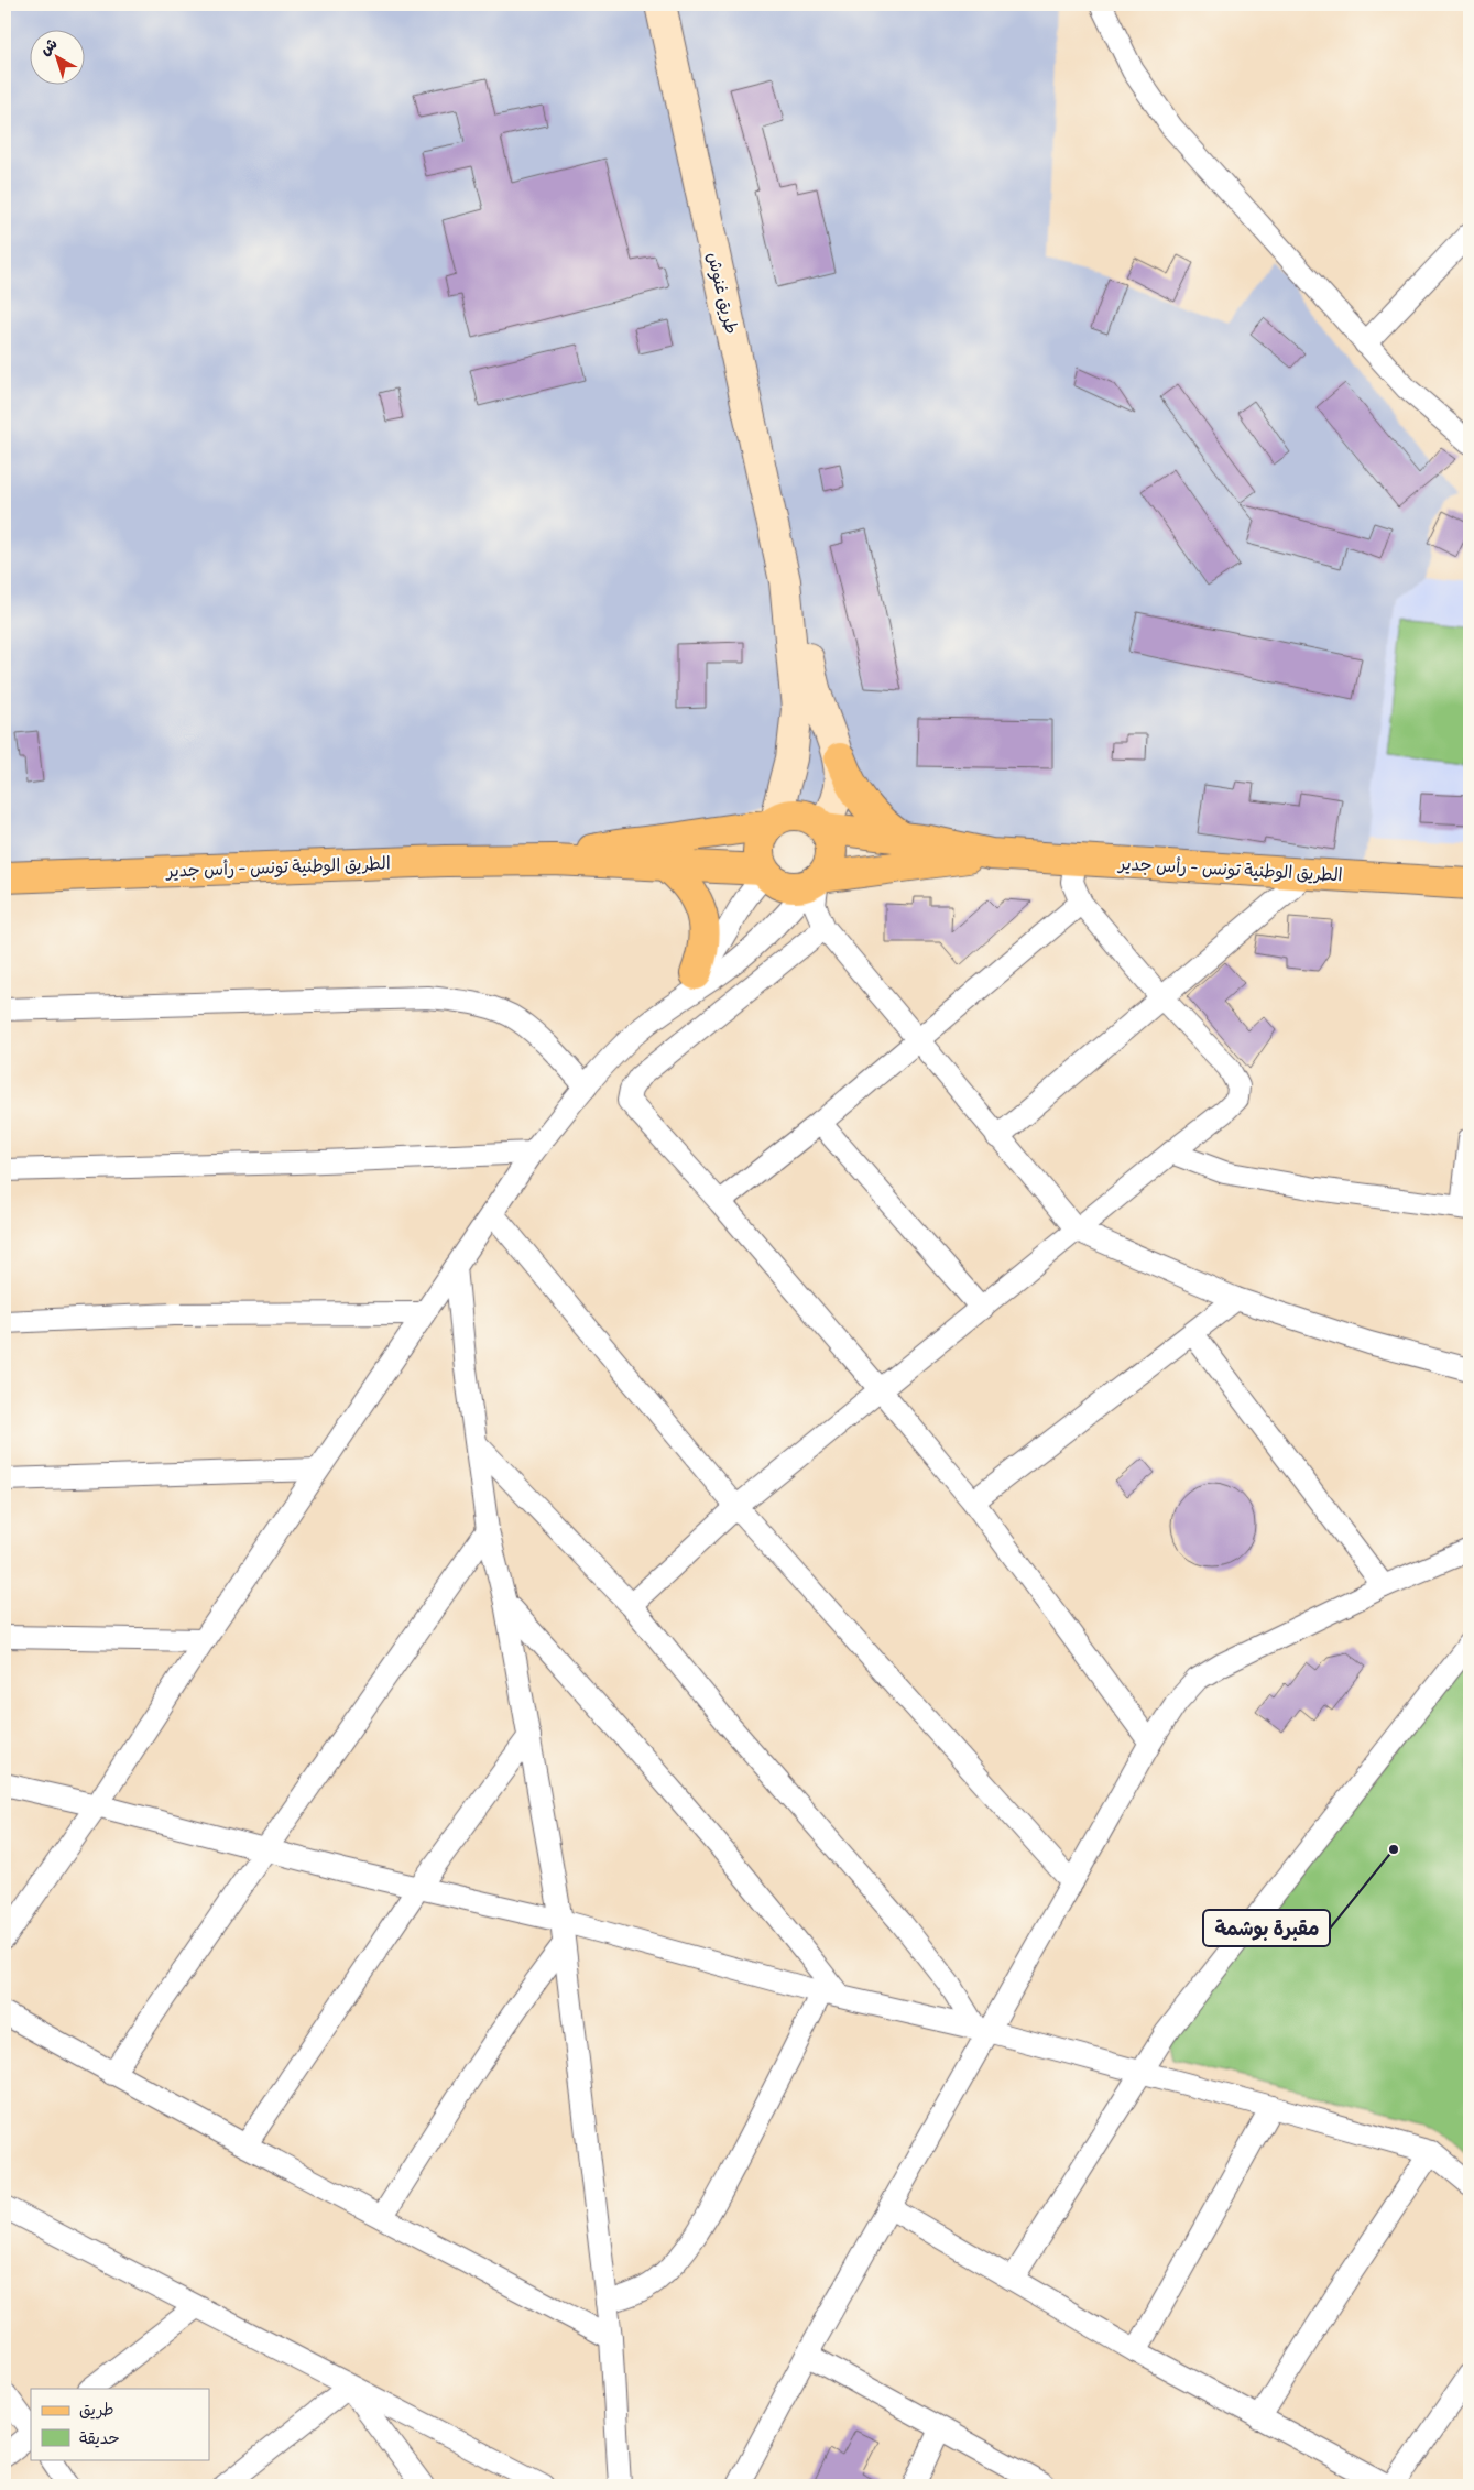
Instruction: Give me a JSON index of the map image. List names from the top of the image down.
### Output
{
  "streets": {
    "main road": ["الطريق الوطنية تونس - رأس جدير"],
    "street": ["طريق غنوش"]
  },
  "places": ["مقبرة بوشمة"],
  "legend": ["طريق", "حديقة"],
  "north": "top left"
}
